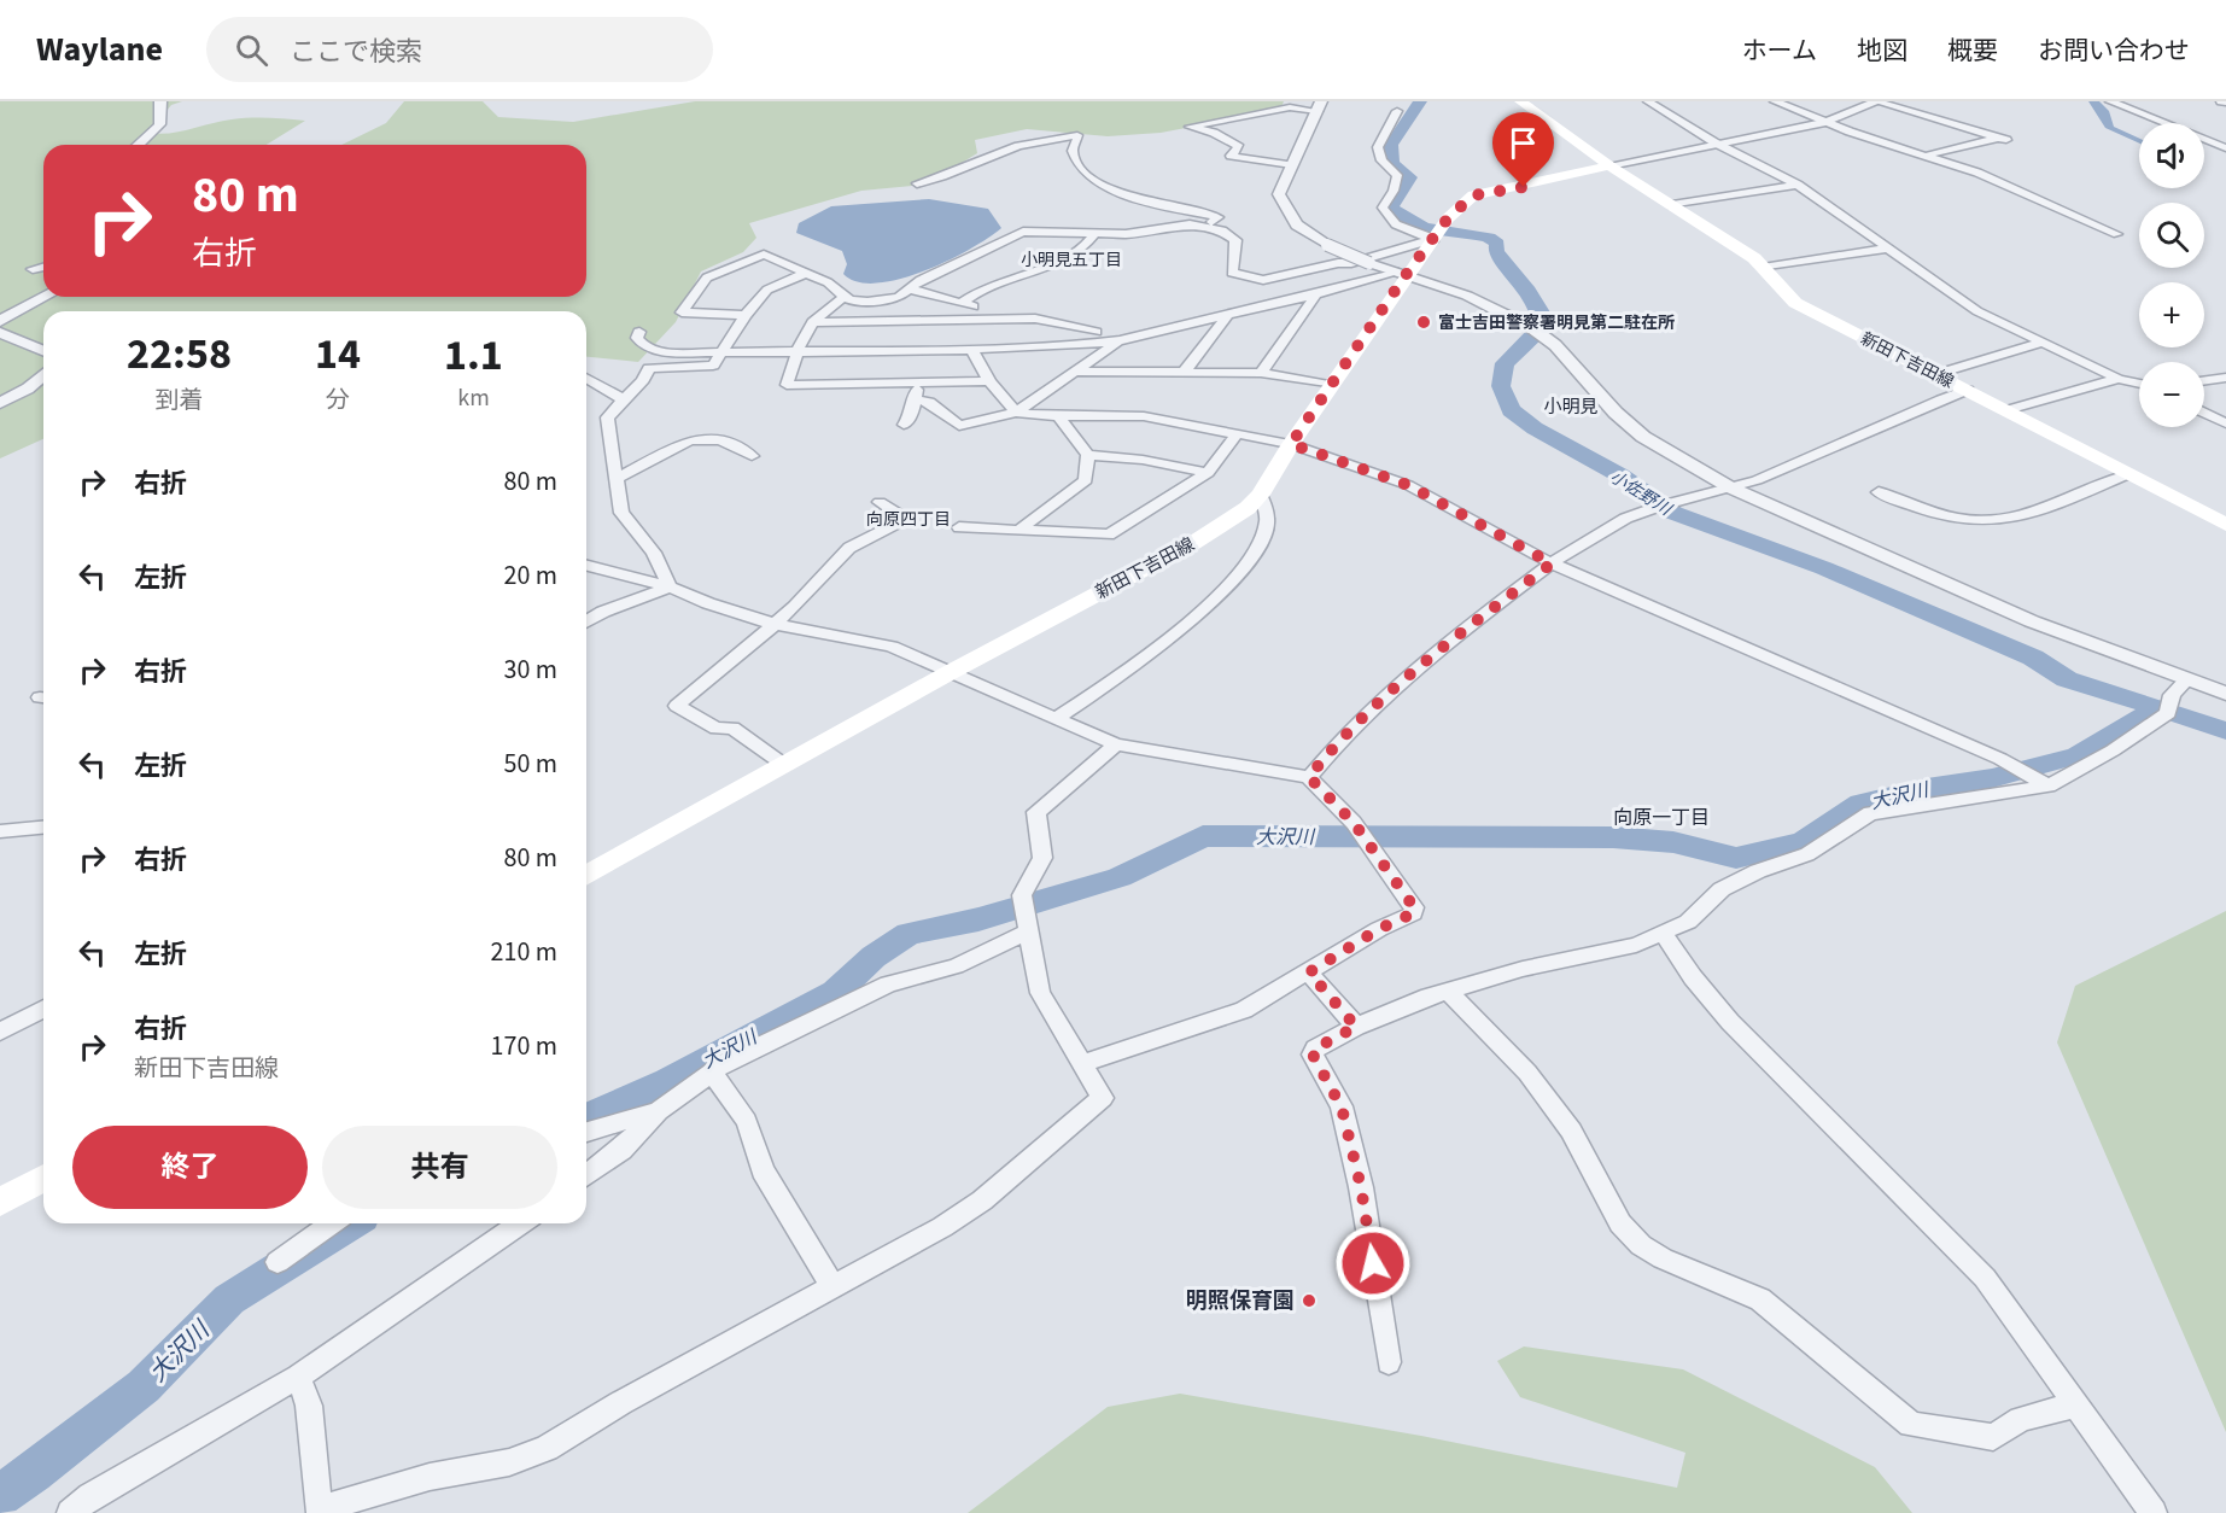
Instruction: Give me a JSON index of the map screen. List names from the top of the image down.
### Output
{
  "streets": {
    "main road": ["新田下吉田線"]
  },
  "districts": [
    "小明見五丁目",
    "小明見",
    "向原四丁目",
    "向原一丁目"
  ],
  "water": ["小佐野川", "大沢川"],
  "places": ["富士吉田警察署明見第二駐在所", "明照保育園"],
  "page": {
    "header": "Waylane",
    "search": "ここで検索",
    "nav": [
      "ホーム",
      "地図",
      "概要",
      "お問い合わせ"
    ],
    "map_buttons": ["+", "−"],
    "turn": ["80 m", "右折"],
    "eta": [
      "22:58",
      "到着",
      "14",
      "分",
      "1.1",
      "km"
    ],
    "list": [
      {
        "name": "右折",
        "value": "80 m"
      },
      {
        "name": "左折",
        "value": "20 m"
      },
      {
        "name": "右折",
        "value": "30 m"
      },
      {
        "name": "左折",
        "value": "50 m"
      },
      {
        "name": "右折",
        "value": "80 m"
      },
      {
        "name": "左折",
        "value": "210 m"
      },
      {
        "name": "右折",
        "note": "新田下吉田線",
        "value": "170 m"
      }
    ],
    "buttons": ["終了", "共有"]
  }
}
